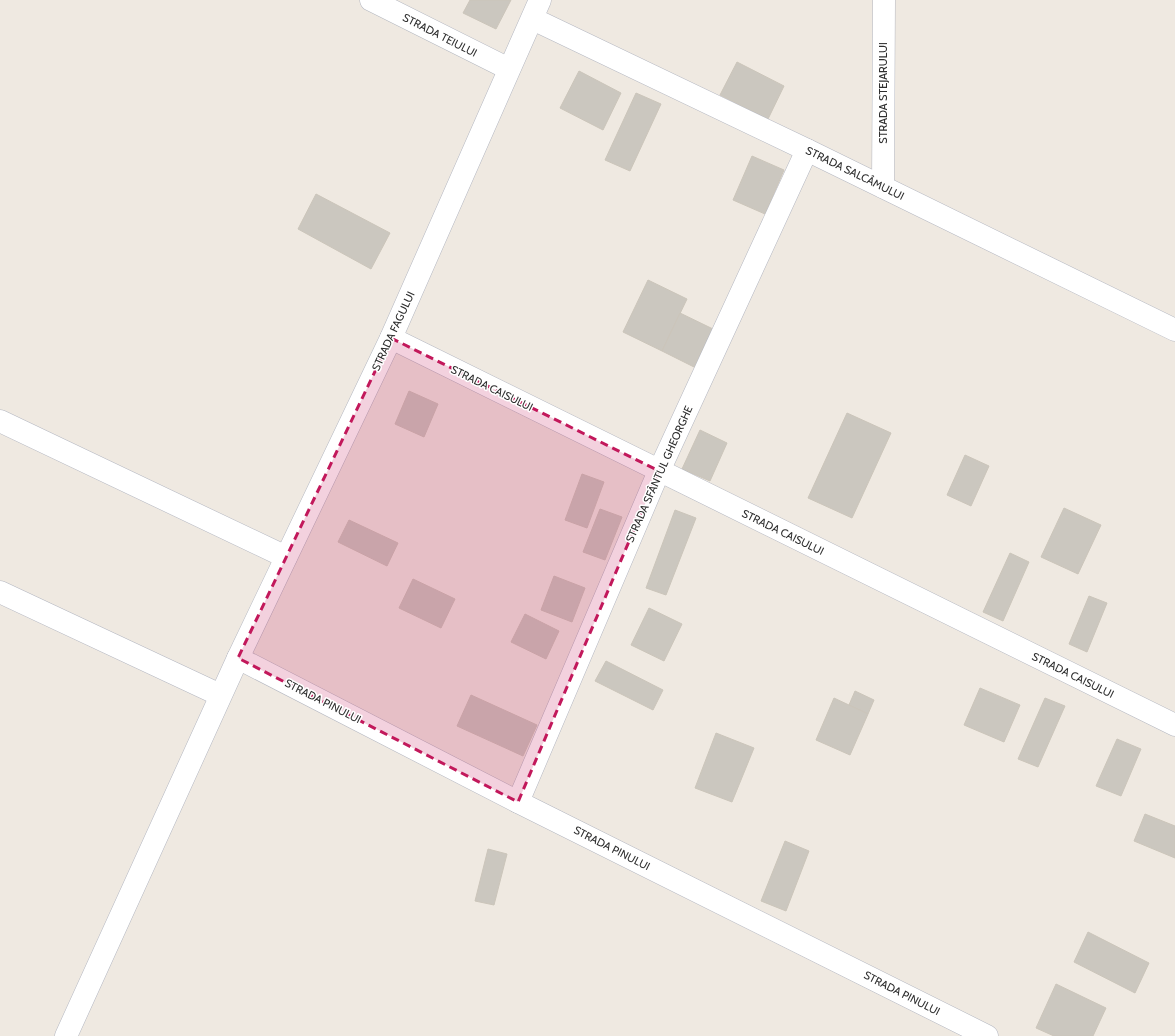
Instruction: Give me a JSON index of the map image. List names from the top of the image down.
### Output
{
  "streets": {
    "street": [
      "STRADA TEIULUI",
      "STRADA STEJARULUI",
      "STRADA SALCÂMULUI",
      "STRADA FAGULUI",
      "STRADA CAISULUI",
      "STRADA SFÂNTUL GHEORGHE",
      "STRADA PINULUI"
    ]
  },
  "crossings": [
    ["STRADA TEIULUI", "STRADA FAGULUI"],
    ["STRADA STEJARULUI", "STRADA SALCÂMULUI"],
    ["STRADA SALCÂMULUI", "STRADA FAGULUI"],
    ["STRADA SALCÂMULUI", "STRADA SFÂNTUL GHEORGHE"],
    ["STRADA FAGULUI", "STRADA CAISULUI"],
    ["STRADA FAGULUI", "STRADA PINULUI"],
    ["STRADA CAISULUI", "STRADA SFÂNTUL GHEORGHE"],
    ["STRADA SFÂNTUL GHEORGHE", "STRADA PINULUI"]
  ]
}
